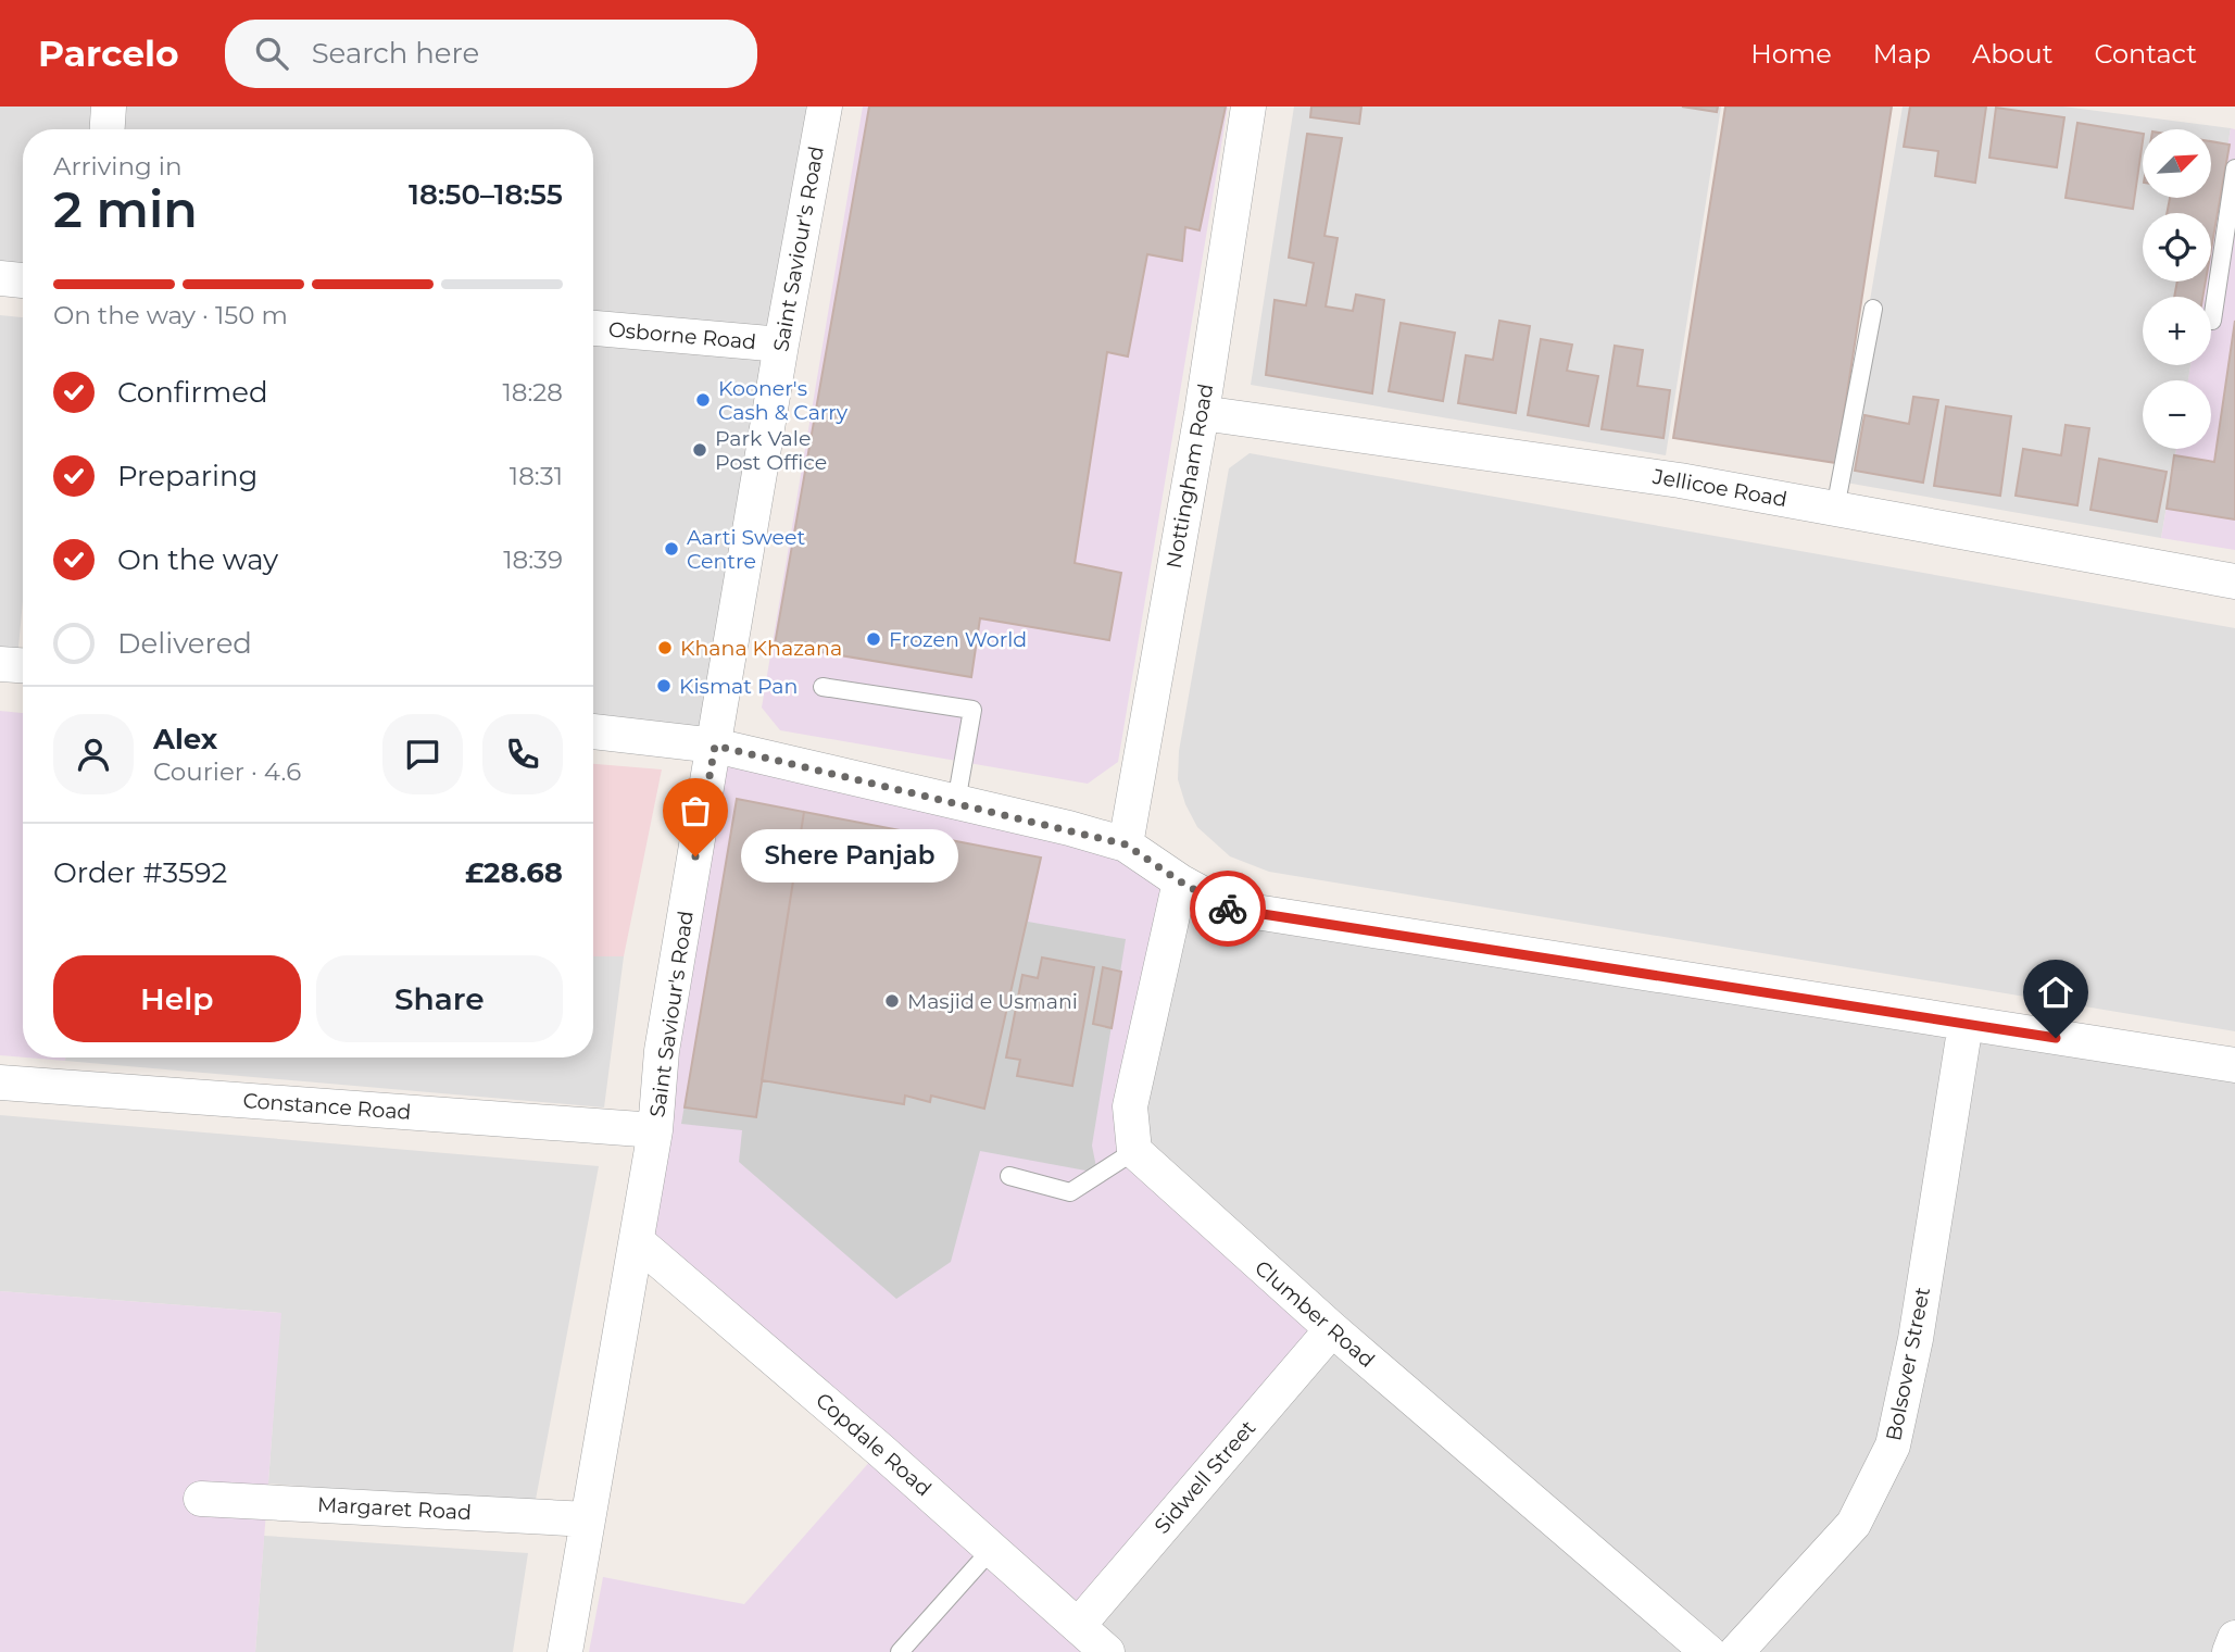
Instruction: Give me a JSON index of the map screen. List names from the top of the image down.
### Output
{
  "streets": {
    "street": [
      "Saint Saviour's Road",
      "Osborne Road",
      "Nottingham Road",
      "Jellicoe Road",
      "Constance Road",
      "Clumber Road",
      "Bolsover Street",
      "Copdale Road",
      "Sidwell Street",
      "Margaret Road"
    ]
  },
  "crossings": [
    ["Saint Saviour's Road", "Osborne Road"],
    ["Saint Saviour's Road", "Constance Road"],
    ["Saint Saviour's Road", "Copdale Road"],
    ["Saint Saviour's Road", "Margaret Road"],
    ["Nottingham Road", "Jellicoe Road"],
    ["Clumber Road", "Sidwell Street"],
    ["Copdale Road", "Sidwell Street"]
  ],
  "places": [
    "Kooner's Cash & Carry",
    "Park Vale Post Office",
    "Aarti Sweet Centre",
    "Frozen World",
    "Khana Khazana",
    "Kismat Pan",
    "Shere Panjab",
    "Masjid e Usmani"
  ],
  "north": "top right",
  "page": {
    "header": "Parcelo",
    "search": "Search here",
    "nav": [
      "Home",
      "Map",
      "About",
      "Contact"
    ],
    "map_buttons": ["+", "−"],
    "heading": ["2 min", "Arriving in", "18:50–18:55"],
    "panel": [
      "Alex",
      "Courier · 4.6",
      "Order #3592",
      "£28.68"
    ],
    "bar": "On the way · 150 m",
    "list": [
      ["Confirmed", "18:28"],
      ["Preparing", "18:31"],
      ["On the way", "18:39"],
      "Delivered"
    ],
    "bubble": "Shere Panjab",
    "buttons": ["Help", "Share"]
  }
}
